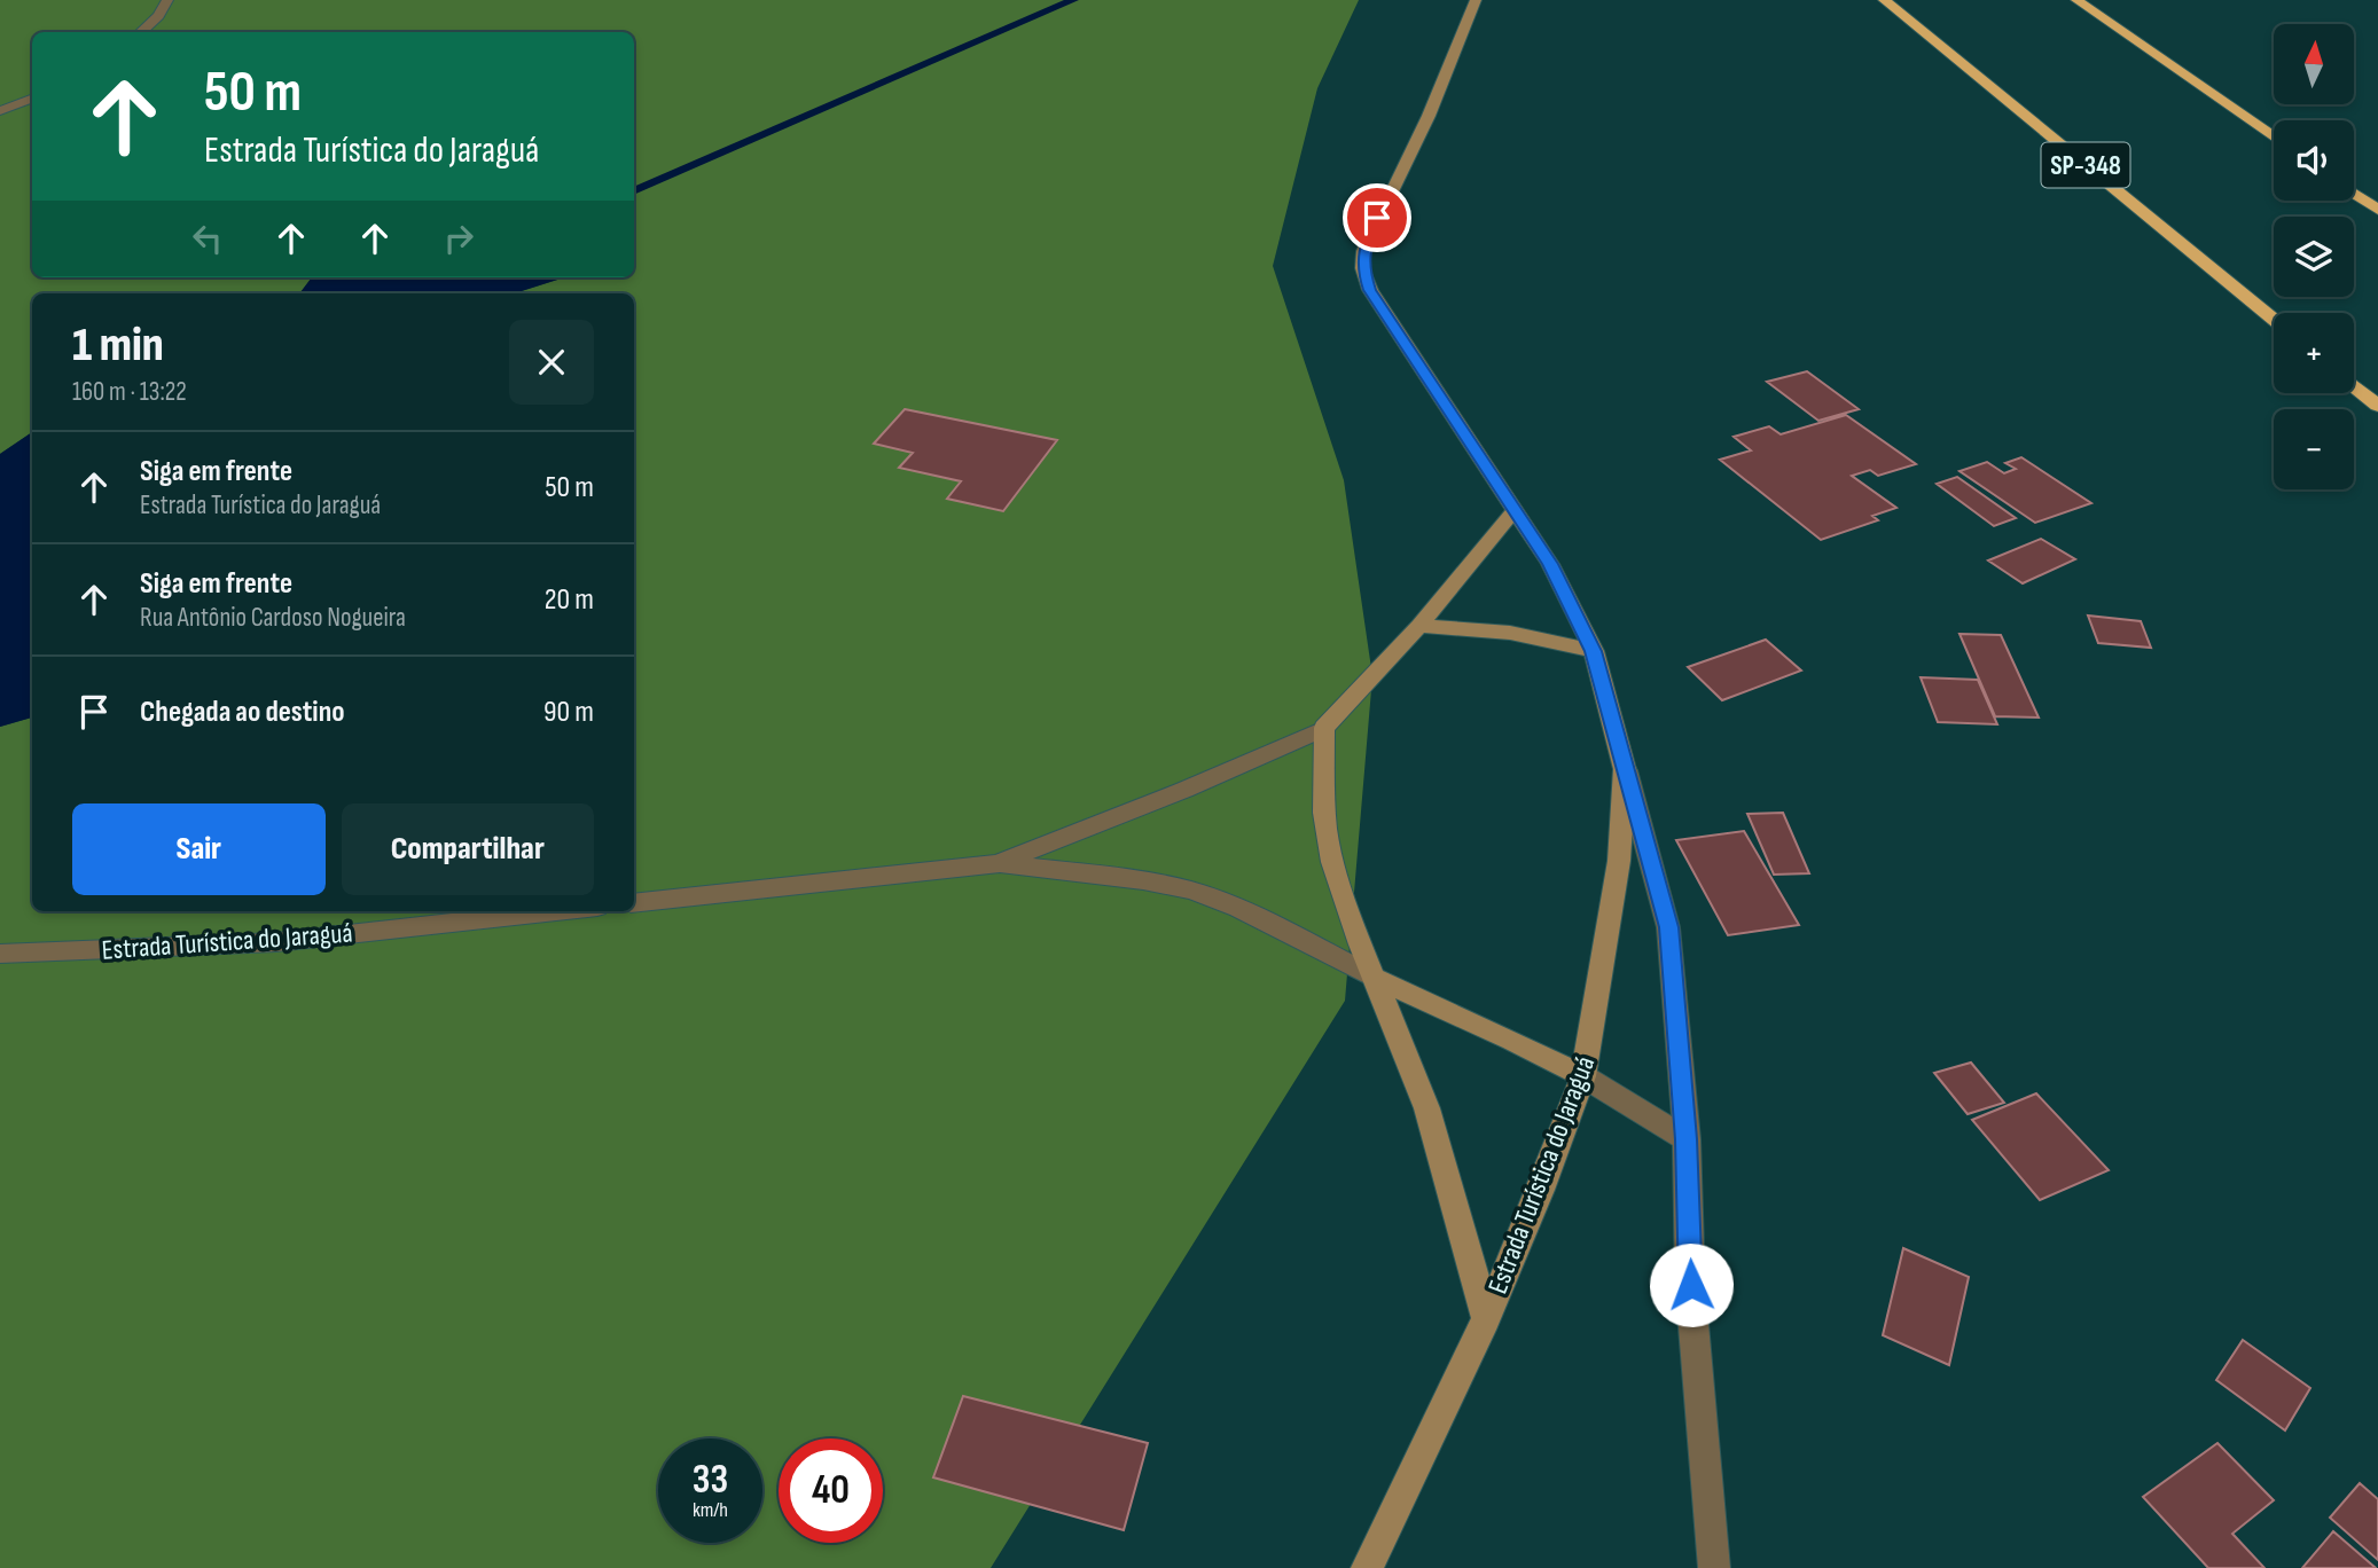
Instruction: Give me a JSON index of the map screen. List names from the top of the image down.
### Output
{
  "streets": {
    "highway": ["SP-348"],
    "main road": ["Estrada Turística do Jaraguá"]
  },
  "north": "top",
  "page": {
    "map_buttons": ["+", "−"],
    "turn": ["50 m", "Estrada Turística do Jaraguá"],
    "heading": ["1 min", "160 m · 13:22"],
    "list": [
      {
        "name": "Siga em frente",
        "note": "Estrada Turística do Jaraguá",
        "value": "50 m"
      },
      {
        "name": "Siga em frente",
        "note": "Rua Antônio Cardoso Nogueira",
        "value": "20 m"
      },
      {
        "name": "Chegada ao destino",
        "value": "90 m"
      }
    ],
    "buttons": ["Sair", "Compartilhar"],
    "speed": "33 km/h",
    "limit": "40"
  }
}
